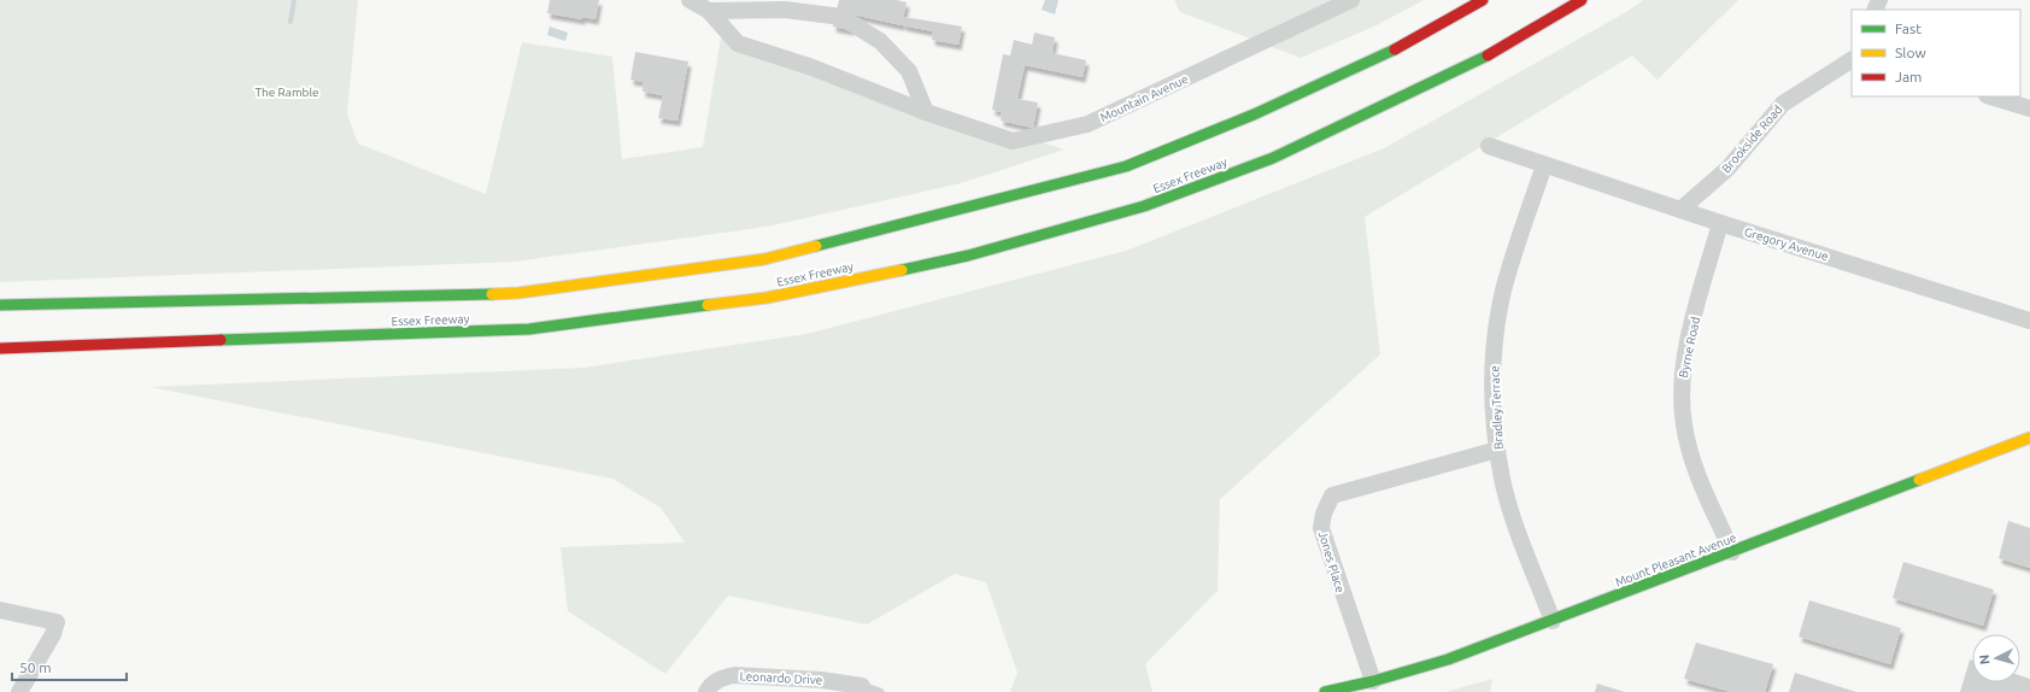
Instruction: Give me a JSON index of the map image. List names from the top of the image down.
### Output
{
  "streets": {
    "main road": ["Essex Freeway", "Mount Pleasant Avenue"],
    "street": [
      "Mountain Avenue",
      "Brookside Road",
      "Gregory Avenue",
      "Byrne Road",
      "Bradley Terrace",
      "Jones Place",
      "Leonardo Drive"
    ]
  },
  "crossings": [
    ["Brookside Road", "Gregory Avenue"],
    ["Gregory Avenue", "Byrne Road"],
    ["Gregory Avenue", "Bradley Terrace"],
    ["Byrne Road", "Mount Pleasant Avenue"],
    ["Bradley Terrace", "Mount Pleasant Avenue"],
    ["Bradley Terrace", "Jones Place"],
    ["Mount Pleasant Avenue", "Jones Place"]
  ],
  "parks": ["The Ramble"],
  "legend": ["Fast", "Slow", "Jam"],
  "scale_bar": "50 m",
  "north": "left"
}
